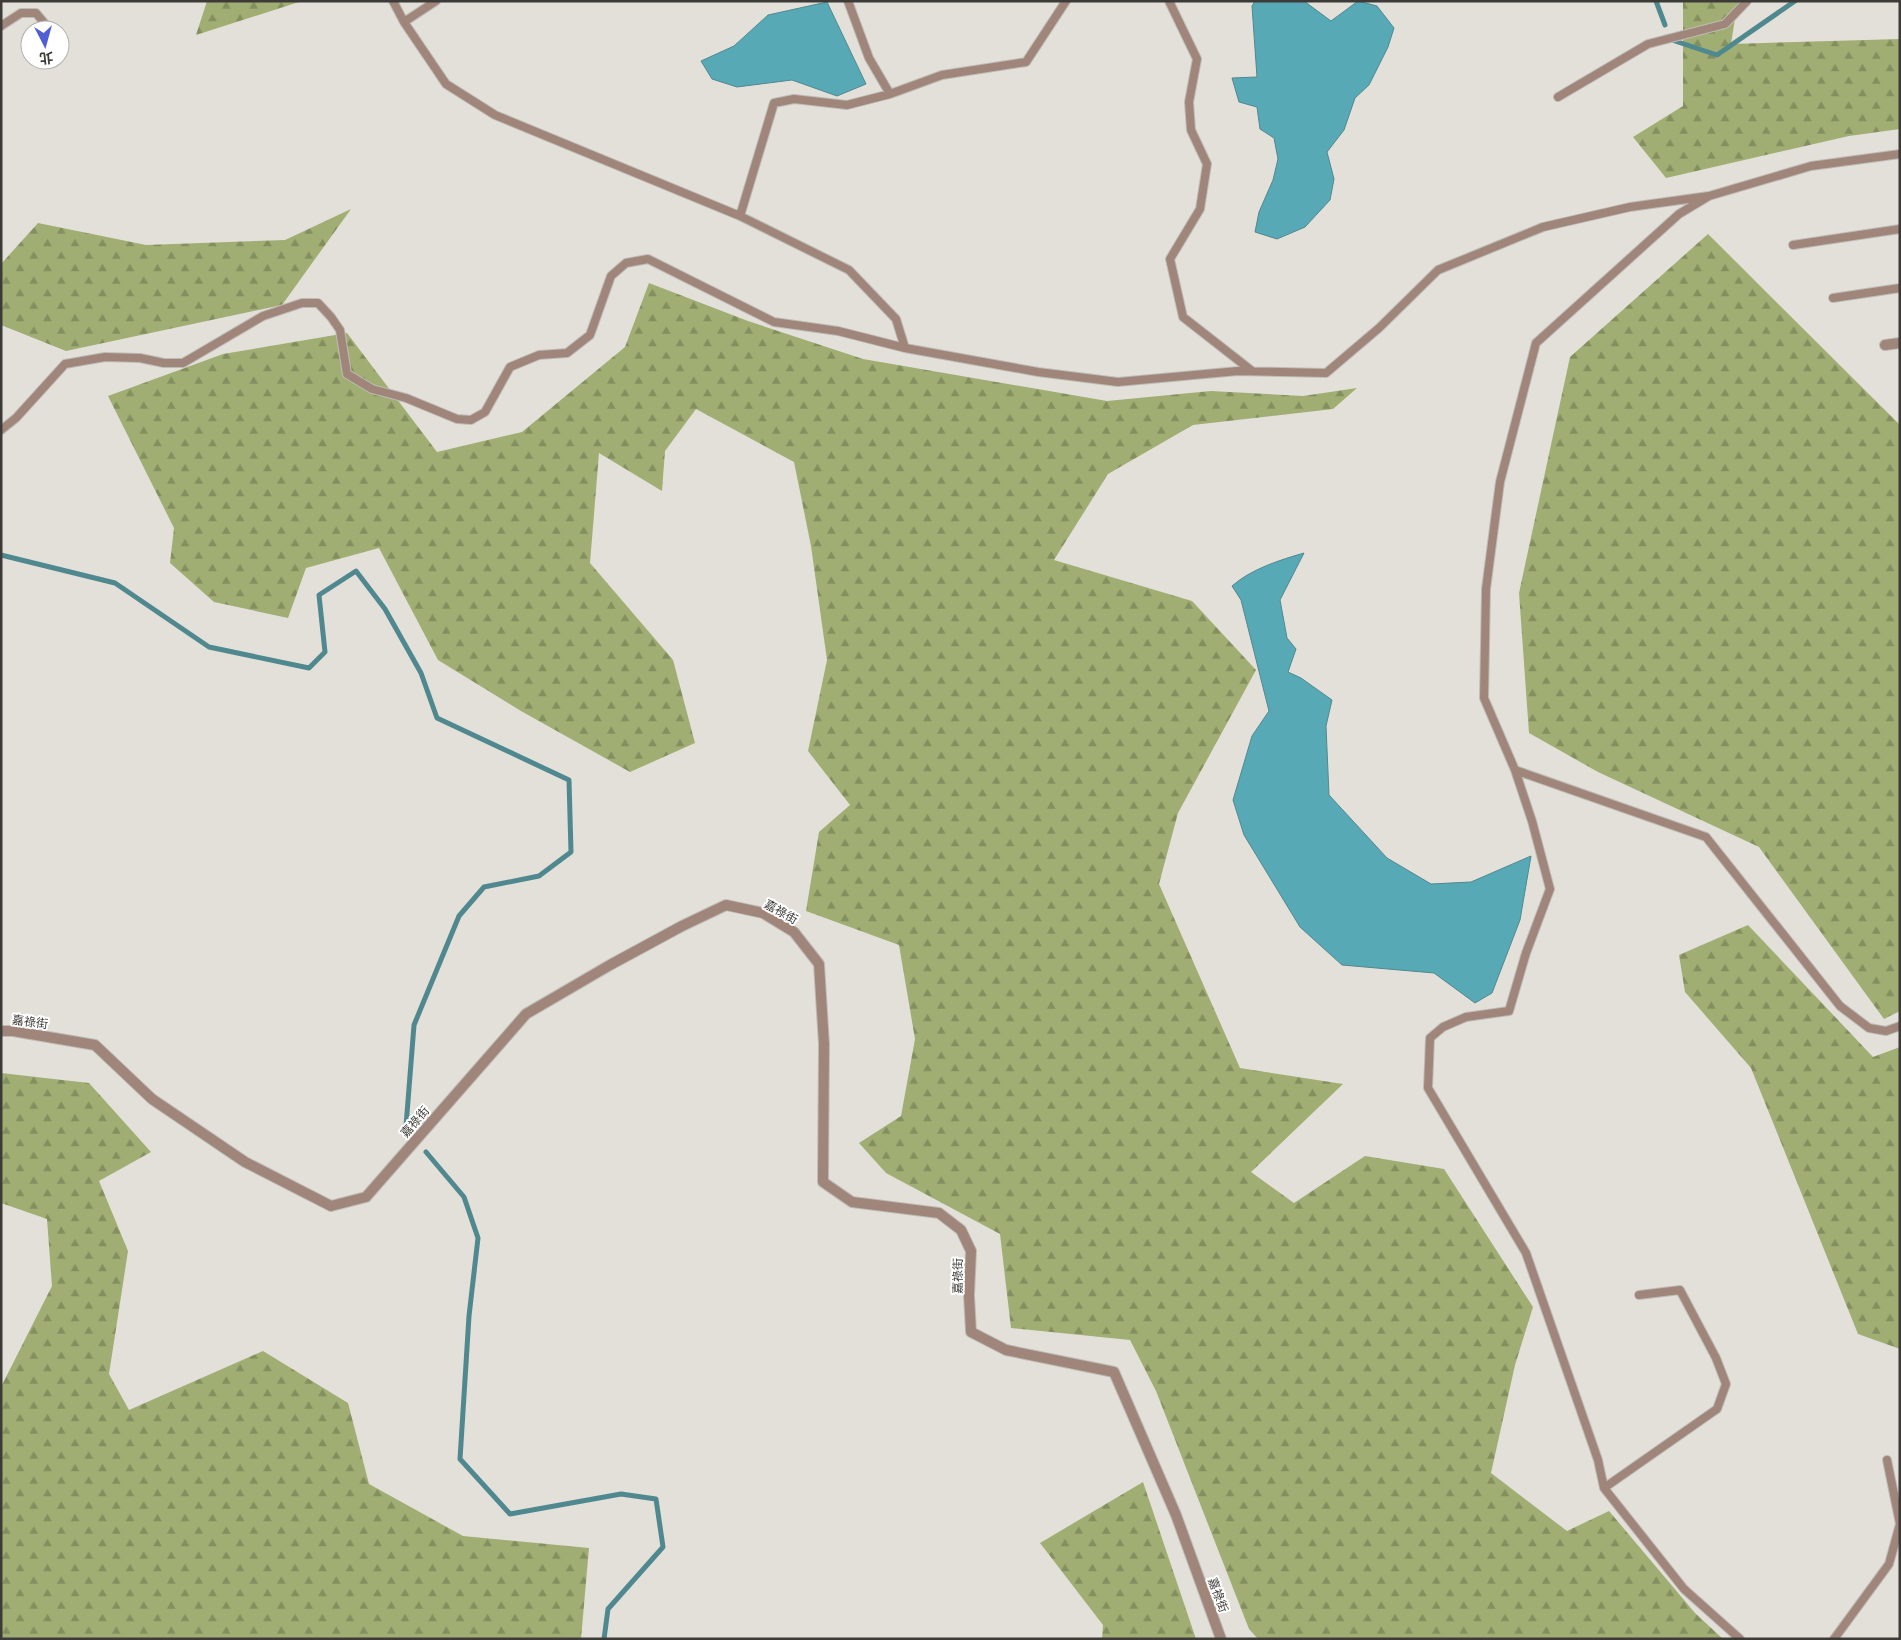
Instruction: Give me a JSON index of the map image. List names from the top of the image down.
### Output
{
  "streets": {
    "street": ["嘉祿街"]
  },
  "north": "bottom"
}
